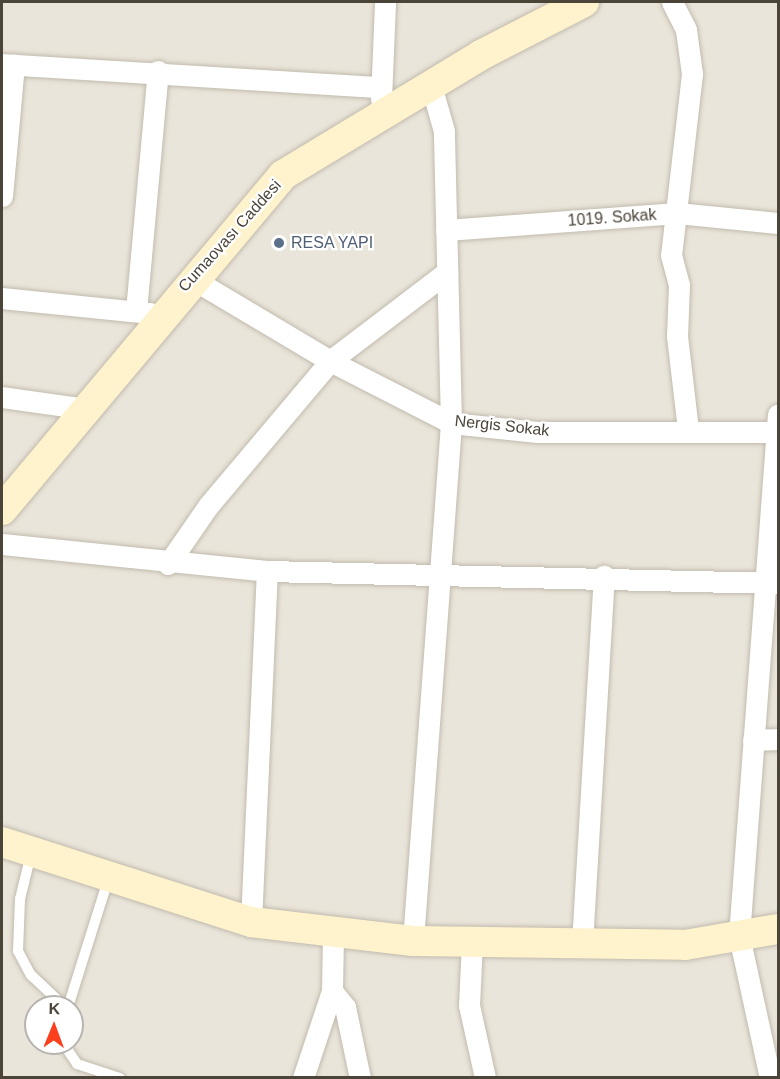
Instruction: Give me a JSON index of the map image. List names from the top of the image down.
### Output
{
  "streets": {
    "street": ["1019. Sokak", "Cumaovası Caddesi", "Nergis Sokak"]
  },
  "crossings": [
    ["Cumaovası Caddesi", "Nergis Sokak"]
  ],
  "places": ["RESA YAPI"],
  "north": "top"
}
